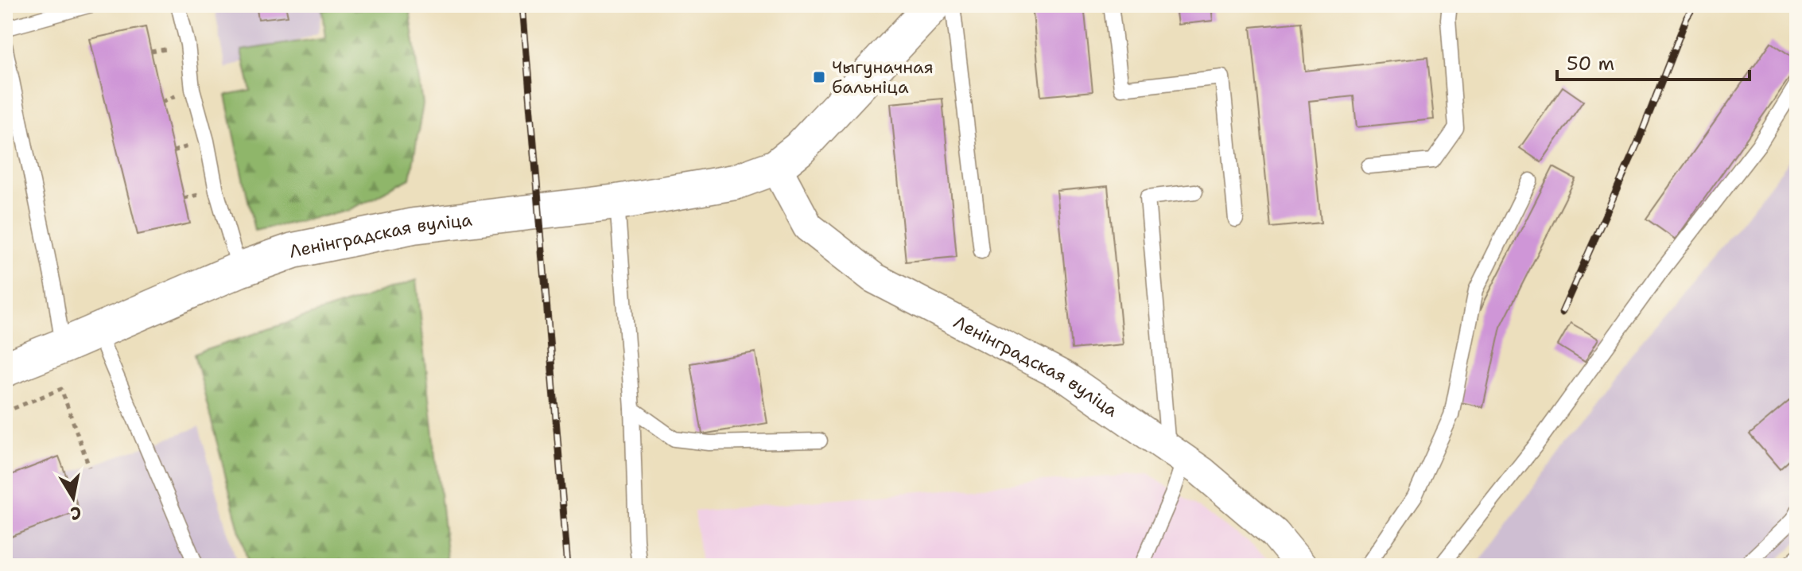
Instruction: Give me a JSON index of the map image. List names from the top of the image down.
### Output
{
  "streets": {
    "street": ["Ленінградская вуліца"]
  },
  "places": {
    "transit": ["Чыгуначная бальніца"]
  },
  "scale_bar": "50 m",
  "north": "bottom"
}
